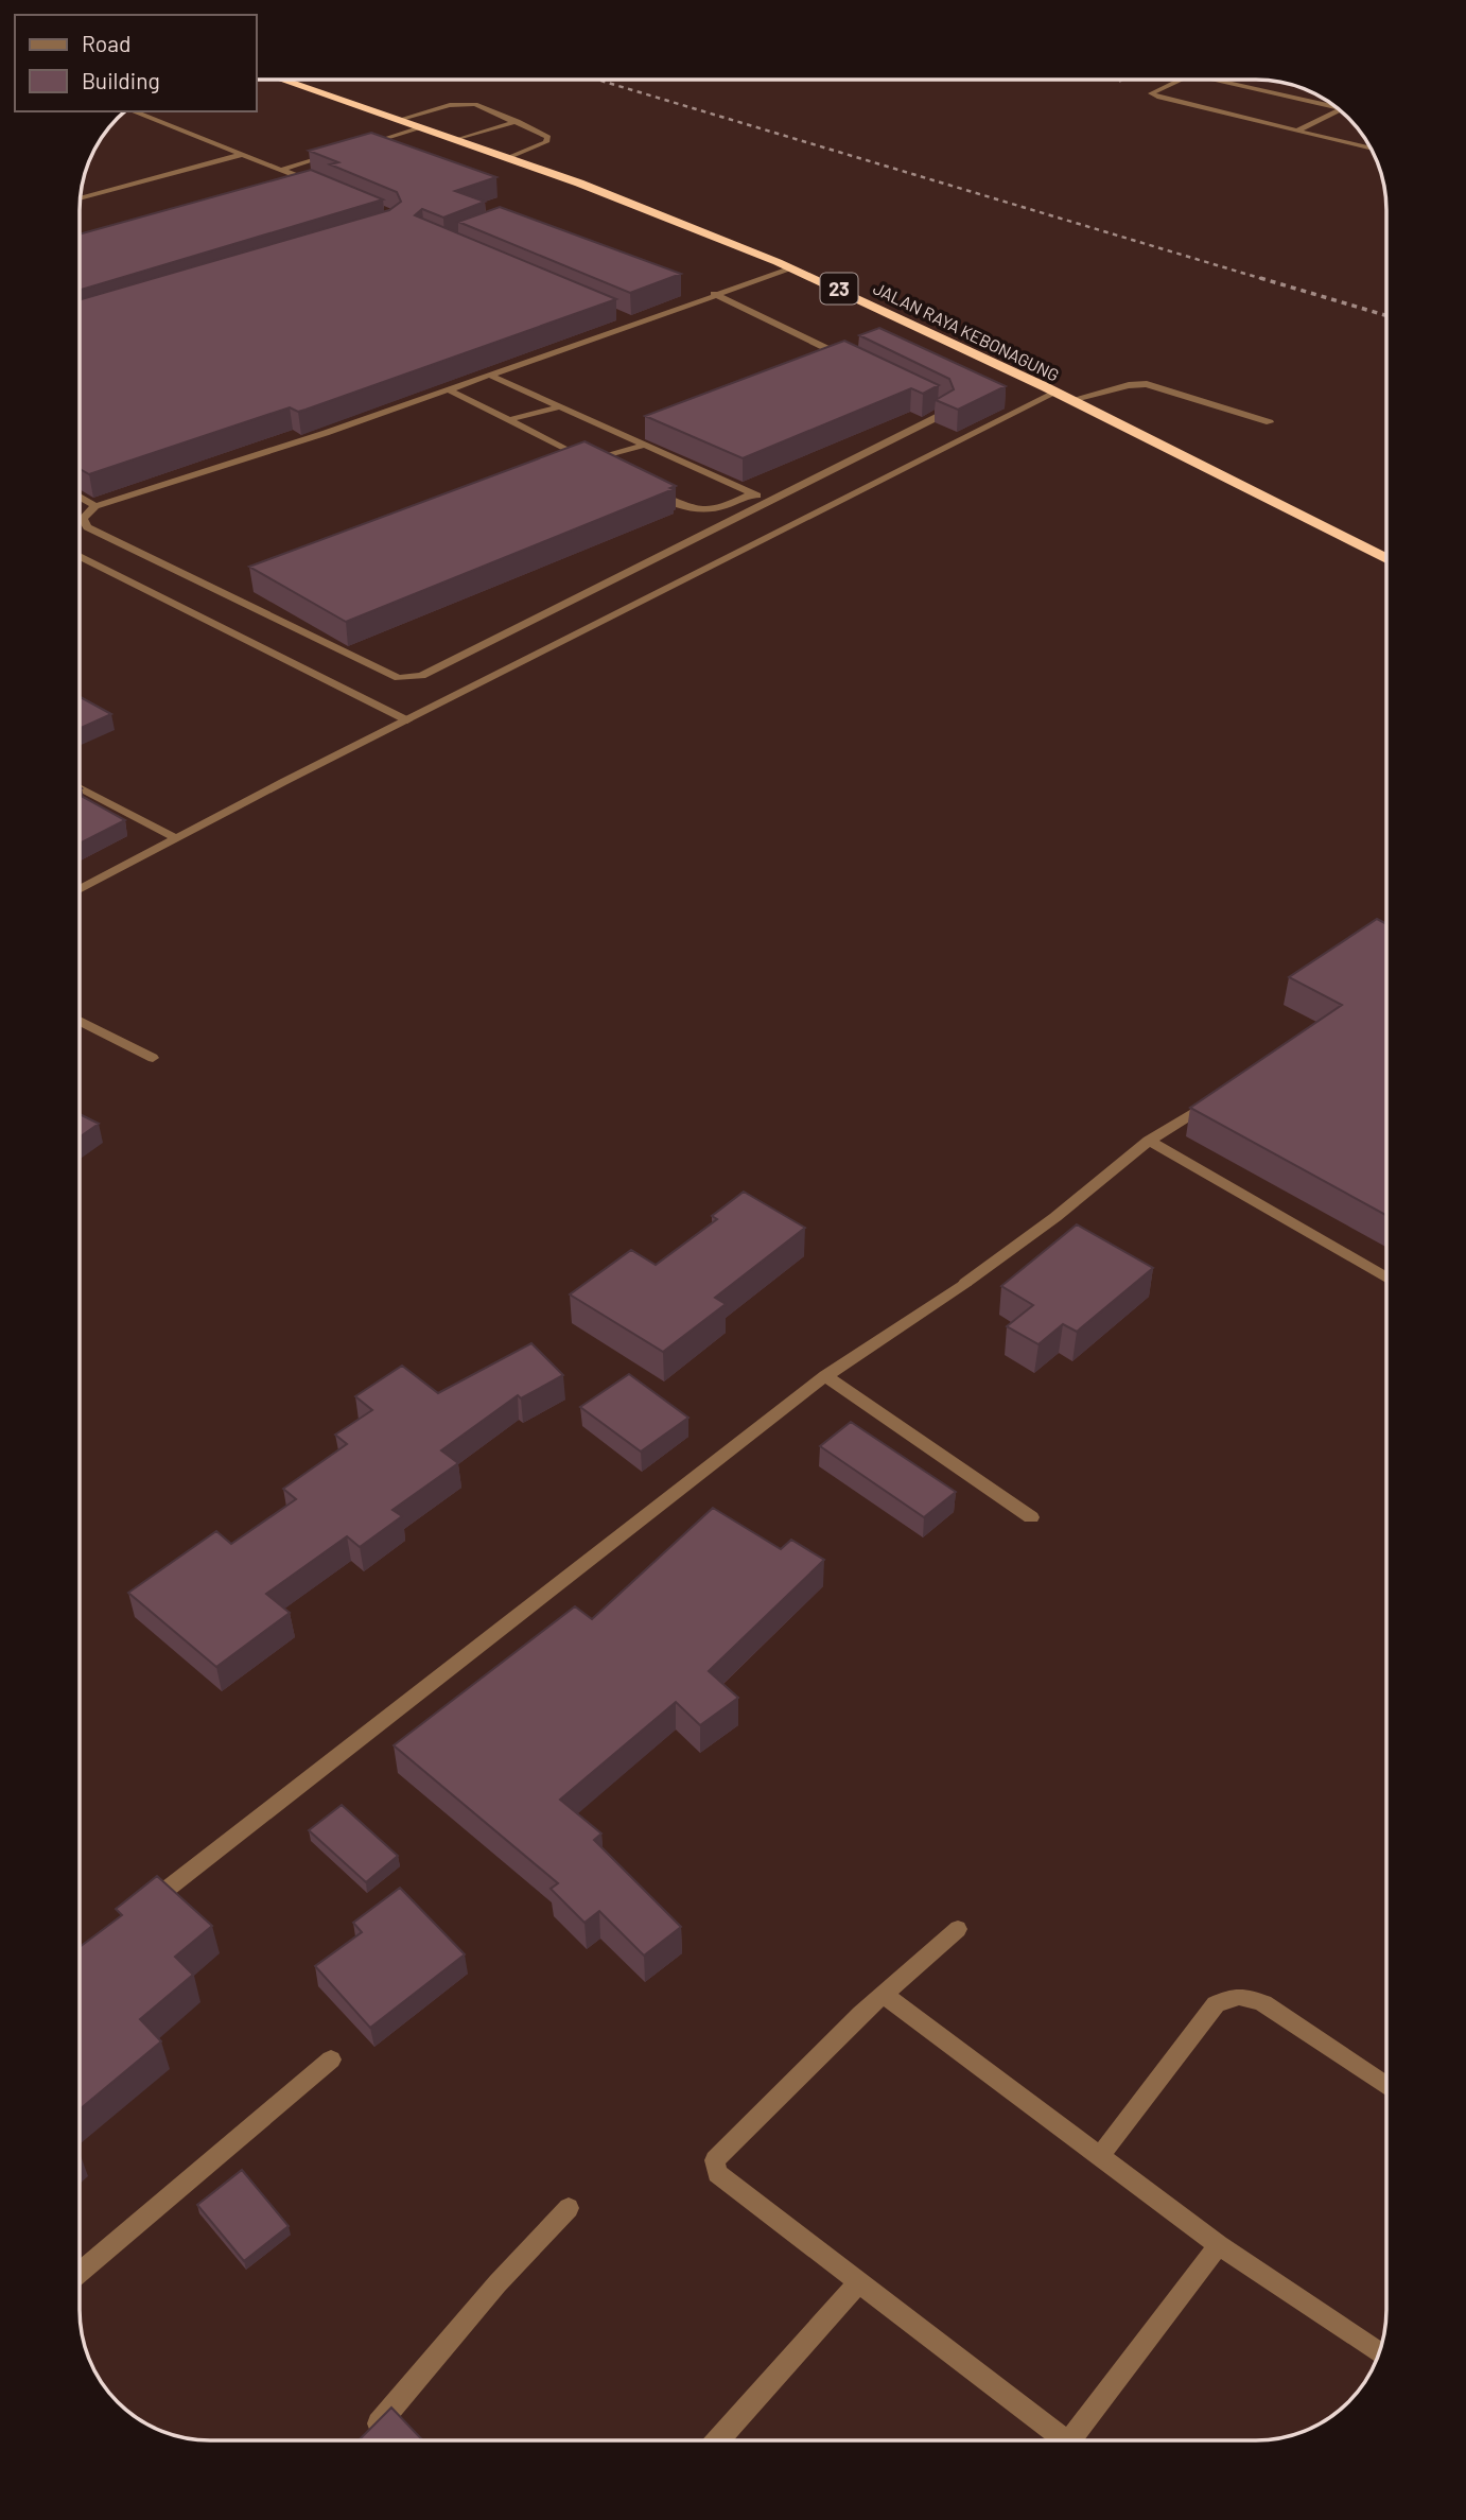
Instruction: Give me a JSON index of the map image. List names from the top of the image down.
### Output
{
  "streets": {
    "highway": ["23", "JALAN RAYA KEBONAGUNG"]
  },
  "legend": ["Road", "Building"]
}
